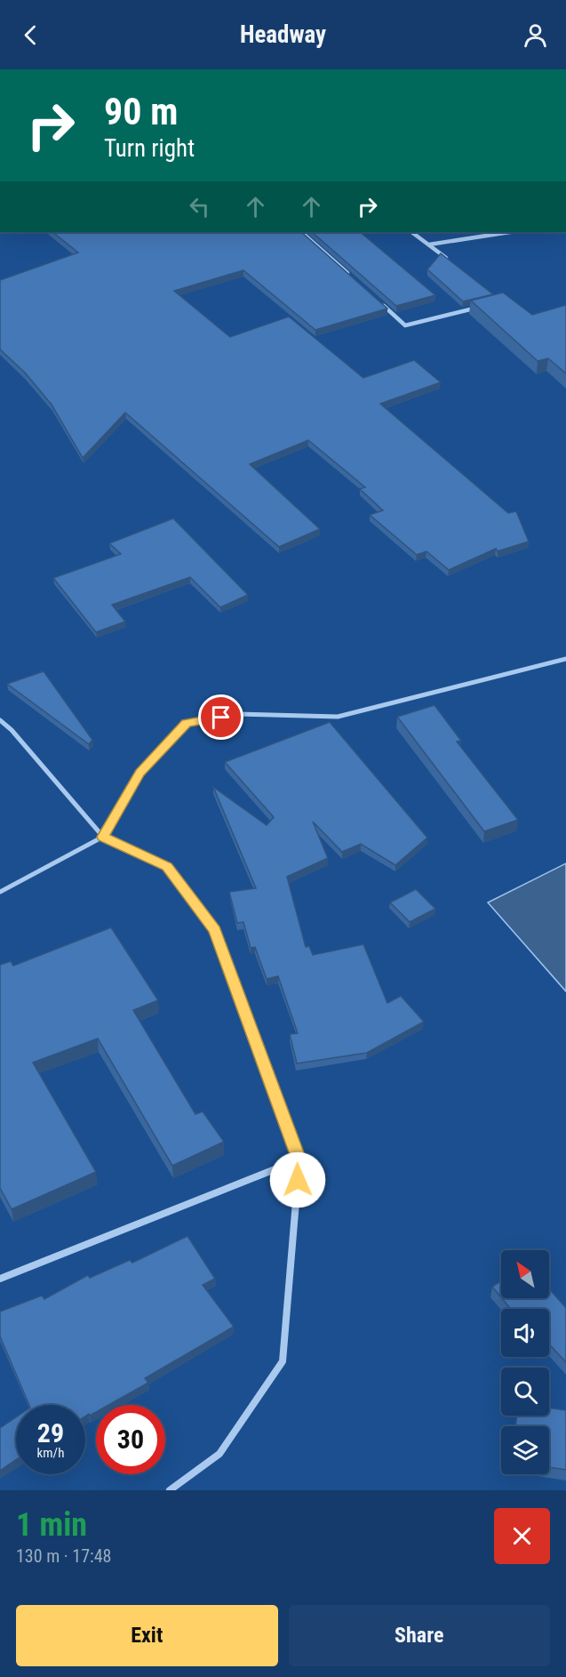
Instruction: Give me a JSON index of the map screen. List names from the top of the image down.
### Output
{
  "north": "top left",
  "page": {
    "header": "Headway",
    "turn": ["90 m", "Turn right"],
    "speed": "29 km/h",
    "limit": "30",
    "heading": ["1 min", "130 m · 17:48"],
    "buttons": ["Exit", "Share"]
  }
}
